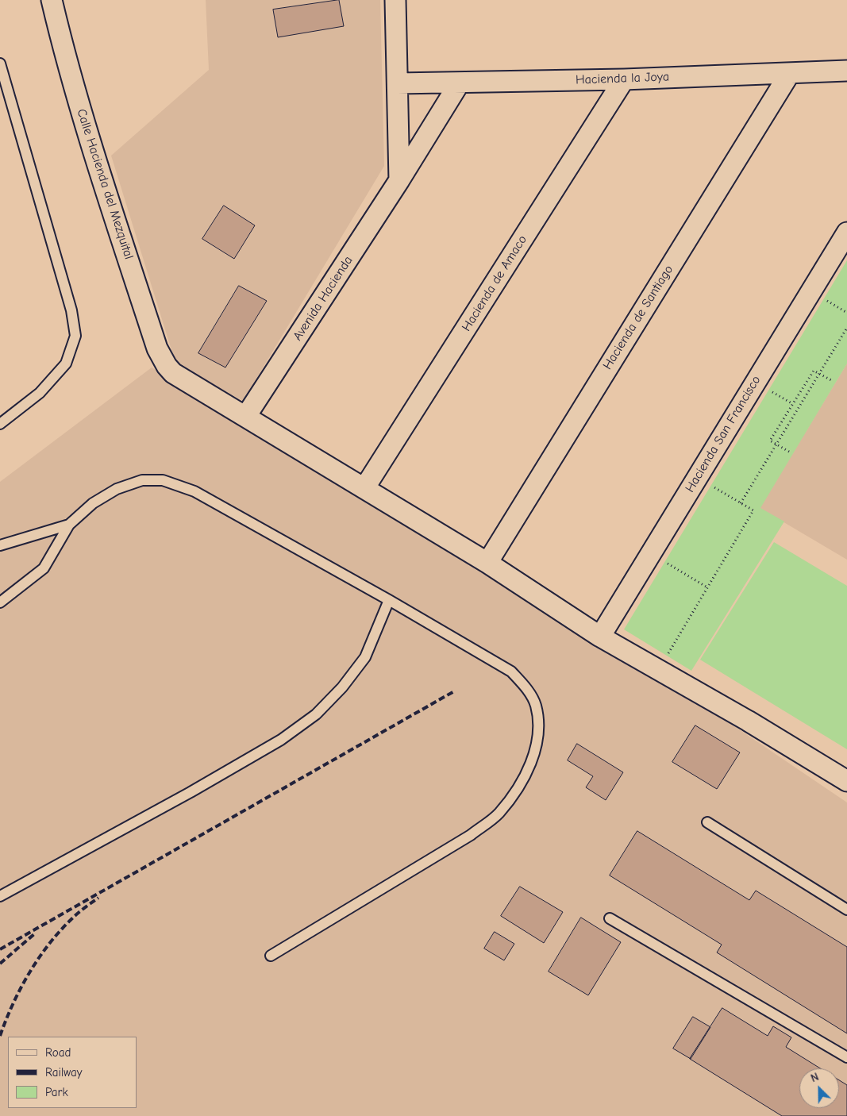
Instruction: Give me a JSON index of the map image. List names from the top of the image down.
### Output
{
  "streets": {
    "street": [
      "Hacienda la Joya",
      "Calle Hacienda del Mezquital",
      "Hacienda de Amaco",
      "Avenida Hacienda",
      "Hacienda de Santiago",
      "Hacienda San Francisco"
    ]
  },
  "crossings": [
    ["Hacienda la Joya", "Hacienda de Amaco"],
    ["Hacienda la Joya", "Avenida Hacienda"],
    ["Hacienda la Joya", "Hacienda de Santiago"],
    ["Calle Hacienda del Mezquital", "Avenida Hacienda"]
  ],
  "legend": ["Road", "Railway", "Park"],
  "north": "top left"
}
